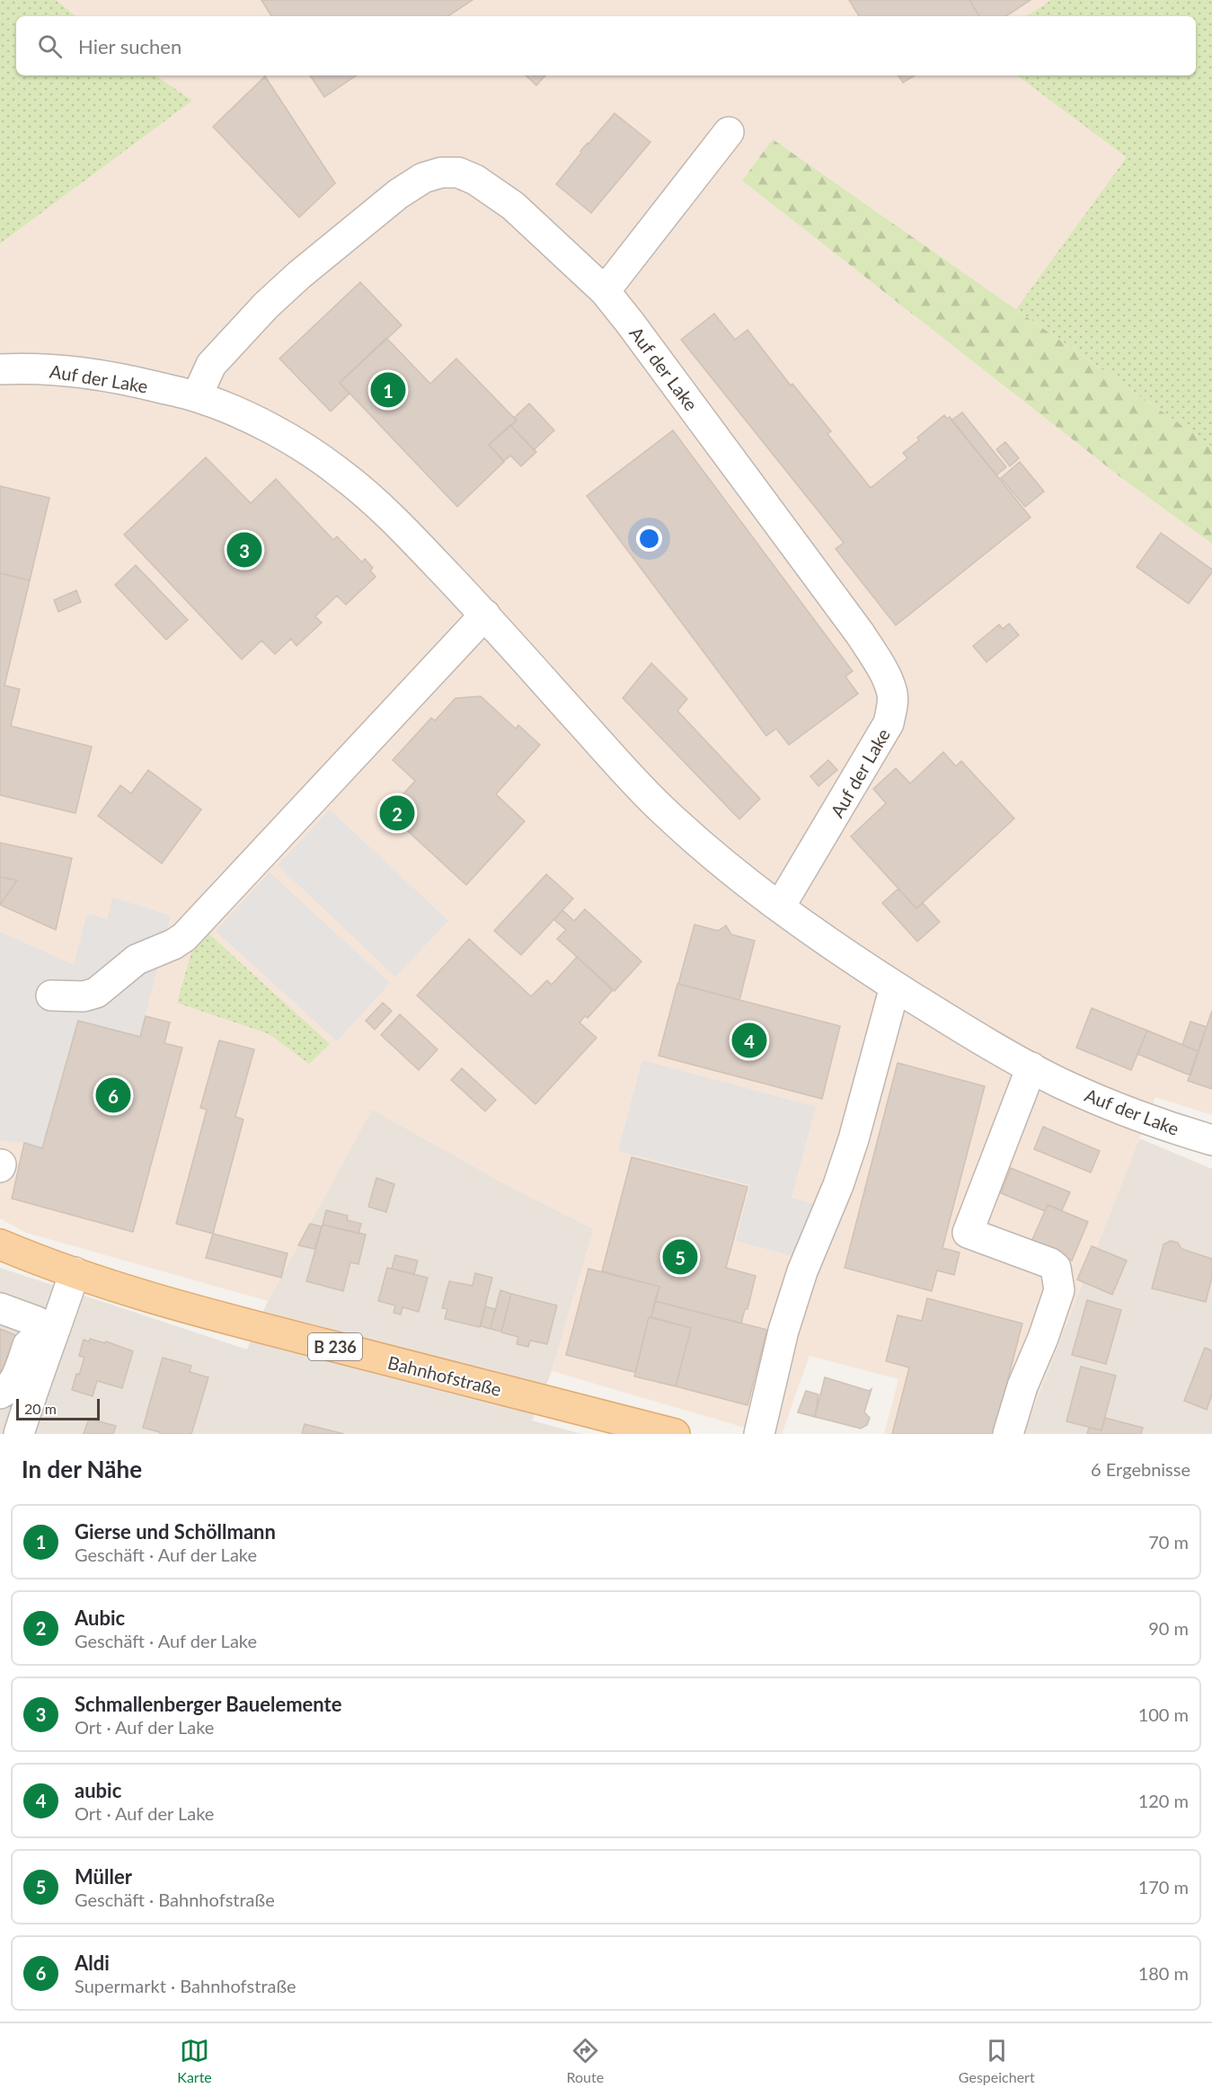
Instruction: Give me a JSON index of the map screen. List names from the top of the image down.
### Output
{
  "streets": {
    "main road": ["B 236", "Bahnhofstraße"],
    "street": ["Auf der Lake"]
  },
  "scale_bar": "20 m",
  "page": {
    "search": "Hier suchen",
    "pins": [
      "1",
      "3",
      "2",
      "4",
      "6",
      "5"
    ],
    "scale": "20 m",
    "heading": ["In der Nähe", "6 Ergebnisse"],
    "list": [
      {
        "mark": "1",
        "name": "Gierse und Schöllmann",
        "note": "Geschäft · Auf der Lake",
        "value": "70 m"
      },
      {
        "mark": "2",
        "name": "Aubic",
        "note": "Geschäft · Auf der Lake",
        "value": "90 m"
      },
      {
        "mark": "3",
        "name": "Schmallenberger Bauelemente",
        "note": "Ort · Auf der Lake",
        "value": "100 m"
      },
      {
        "mark": "4",
        "name": "aubic",
        "note": "Ort · Auf der Lake",
        "value": "120 m"
      },
      {
        "mark": "5",
        "name": "Müller",
        "note": "Geschäft · Bahnhofstraße",
        "value": "170 m"
      },
      {
        "mark": "6",
        "name": "Aldi",
        "note": "Supermarkt · Bahnhofstraße",
        "value": "180 m"
      }
    ],
    "nav": ["Karte", "Route", "Gespeichert"]
  }
}
